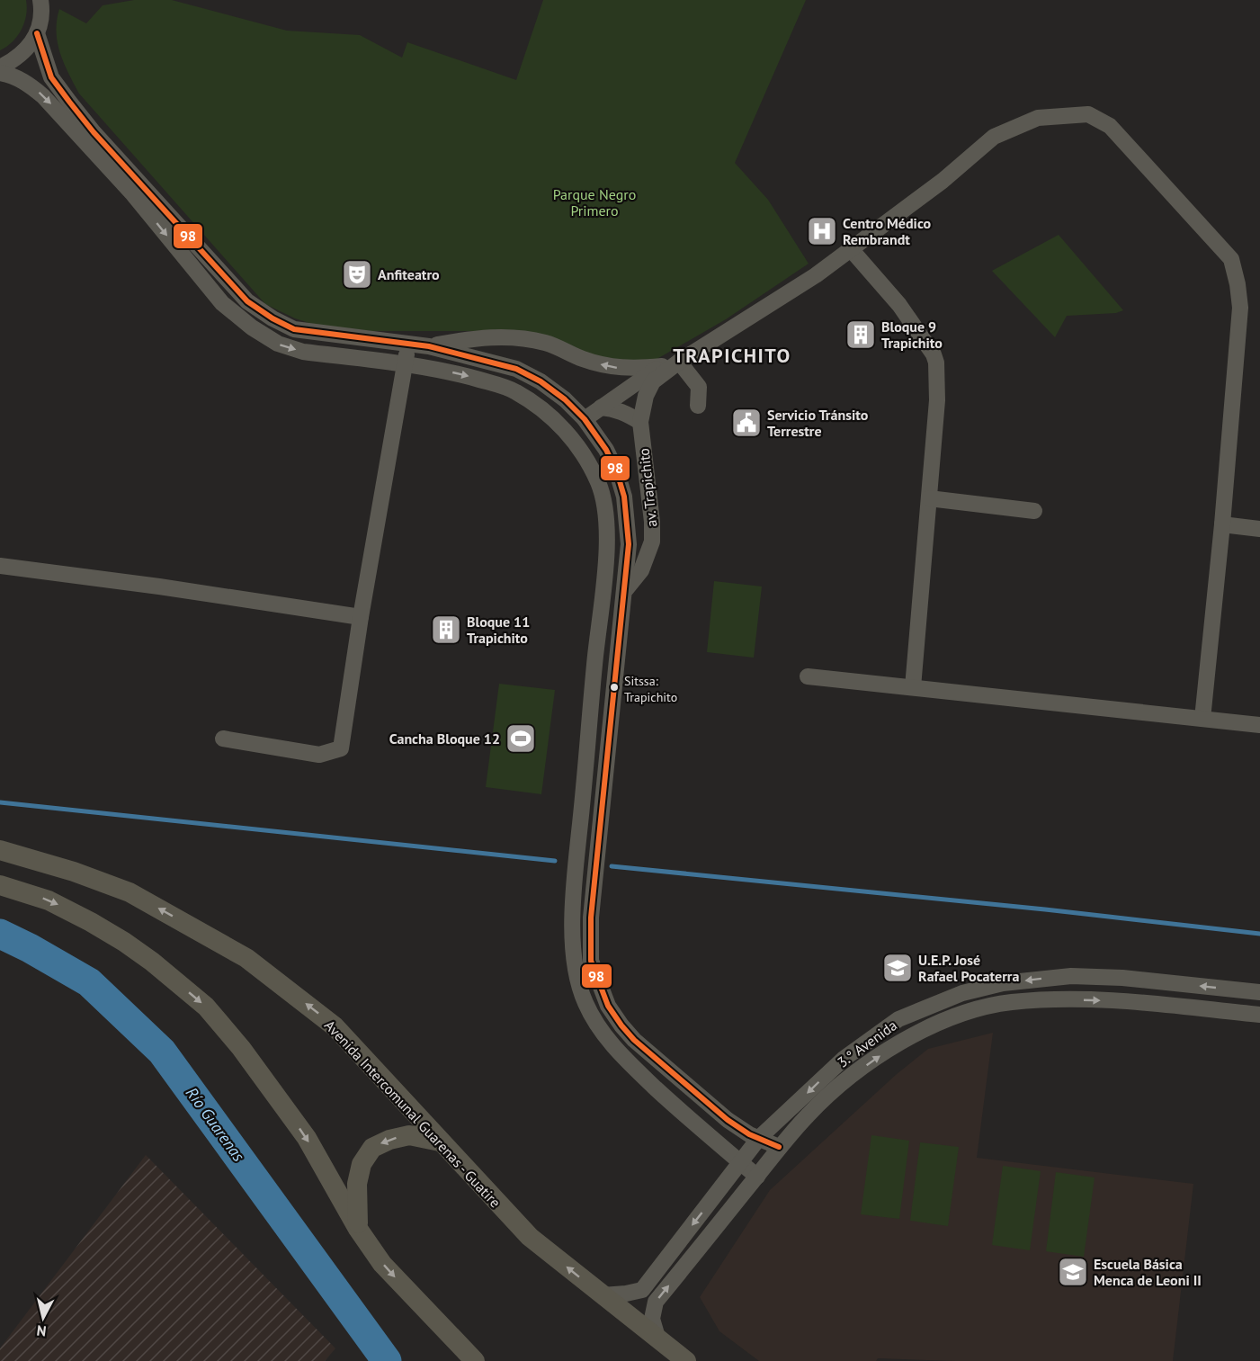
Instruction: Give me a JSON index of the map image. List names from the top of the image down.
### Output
{
  "streets": {
    "main road": ["Avenida Intercomunal Guarenas - Guatire"],
    "street": ["av. Trapichito", "3.° Avenida"]
  },
  "crossings": [
    ["av. Trapichito", "3.° Avenida"],
    ["3.° Avenida", "Avenida Intercomunal Guarenas - Guatire"]
  ],
  "districts": ["TRAPICHITO"],
  "water": ["Río Guarenas"],
  "parks": ["Parque Negro Primero"],
  "places": {
    "hospital": ["Centro Médico Rembrandt"],
    "theatre": ["Anfiteatro"],
    "building": ["Bloque 9 Trapichito", "Bloque 11 Trapichito"],
    "public building": ["Servicio Tránsito Terrestre"],
    "other": ["Sitssa: Trapichito"],
    "sports": ["Cancha Bloque 12"],
    "school or university": ["U.E.P. José Rafael Pocaterra", "Escuela Básica Menca de Leoni II"]
  },
  "lines": ["transit line 98"],
  "north": "bottom"
}
